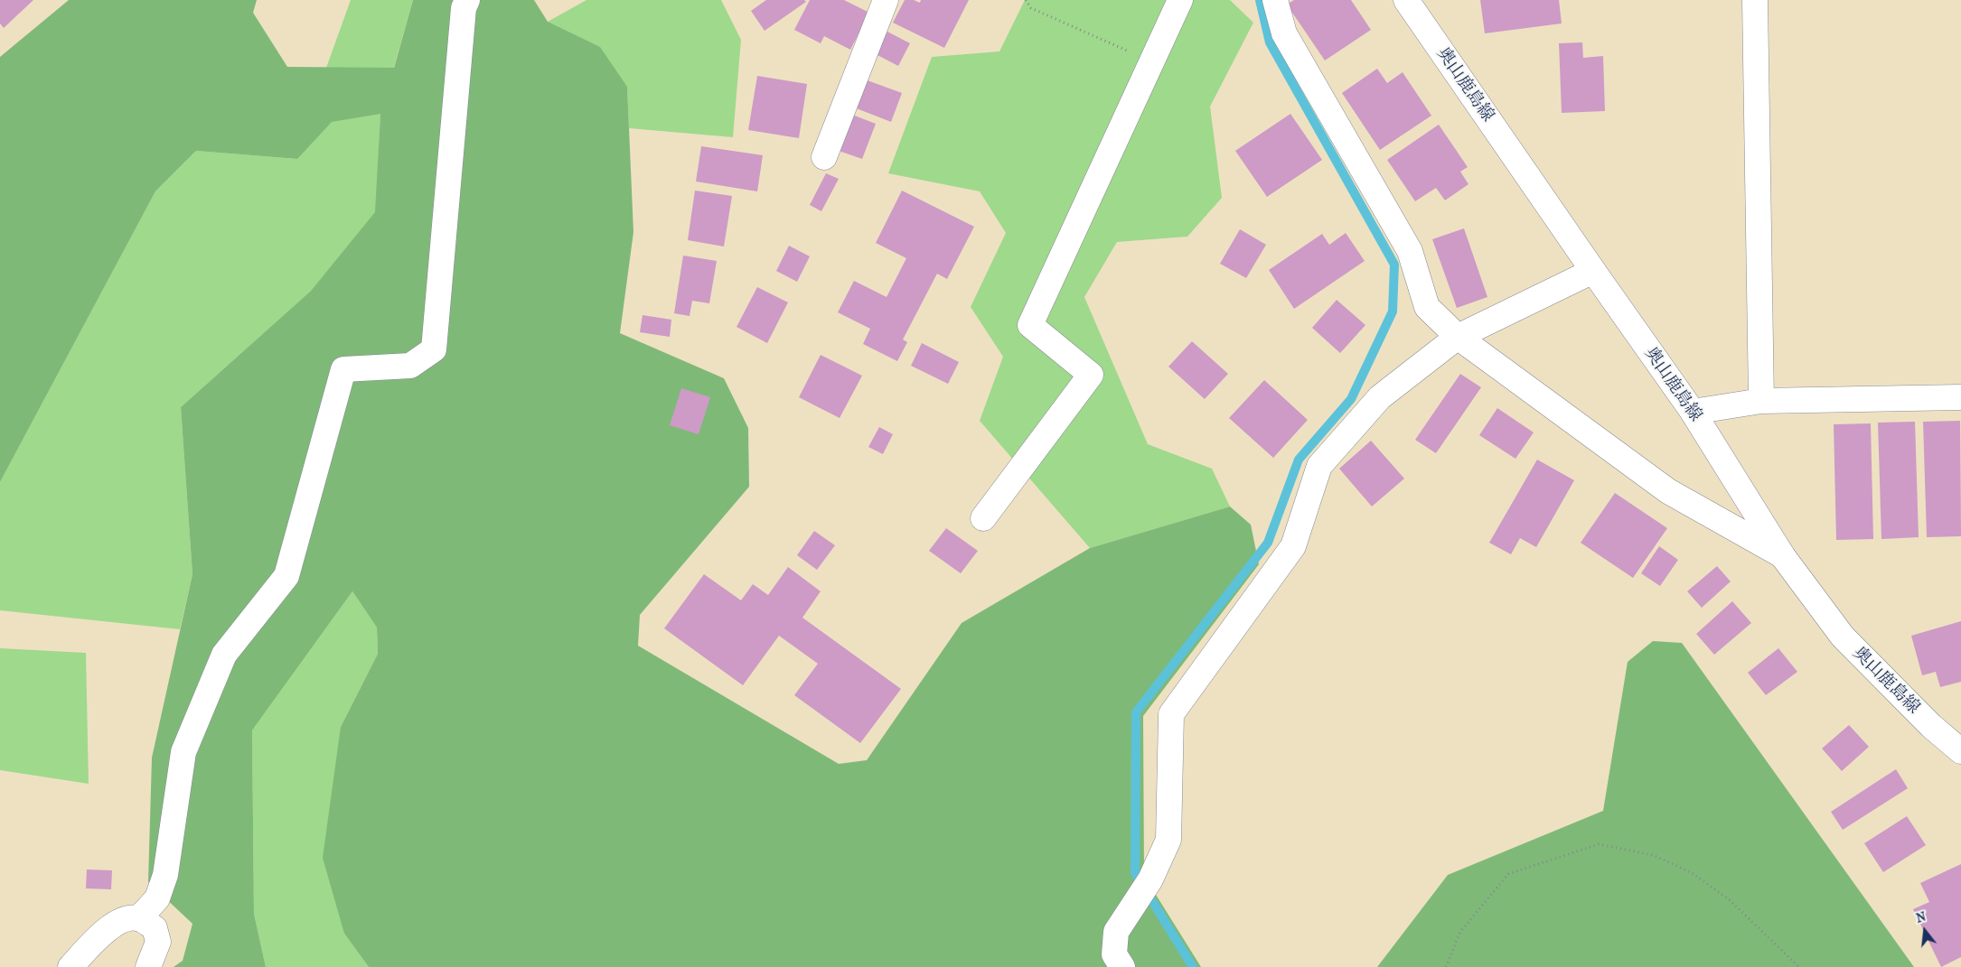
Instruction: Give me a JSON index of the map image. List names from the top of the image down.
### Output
{
  "streets": {
    "street": ["奥山鹿島線"]
  },
  "north": "top"
}
